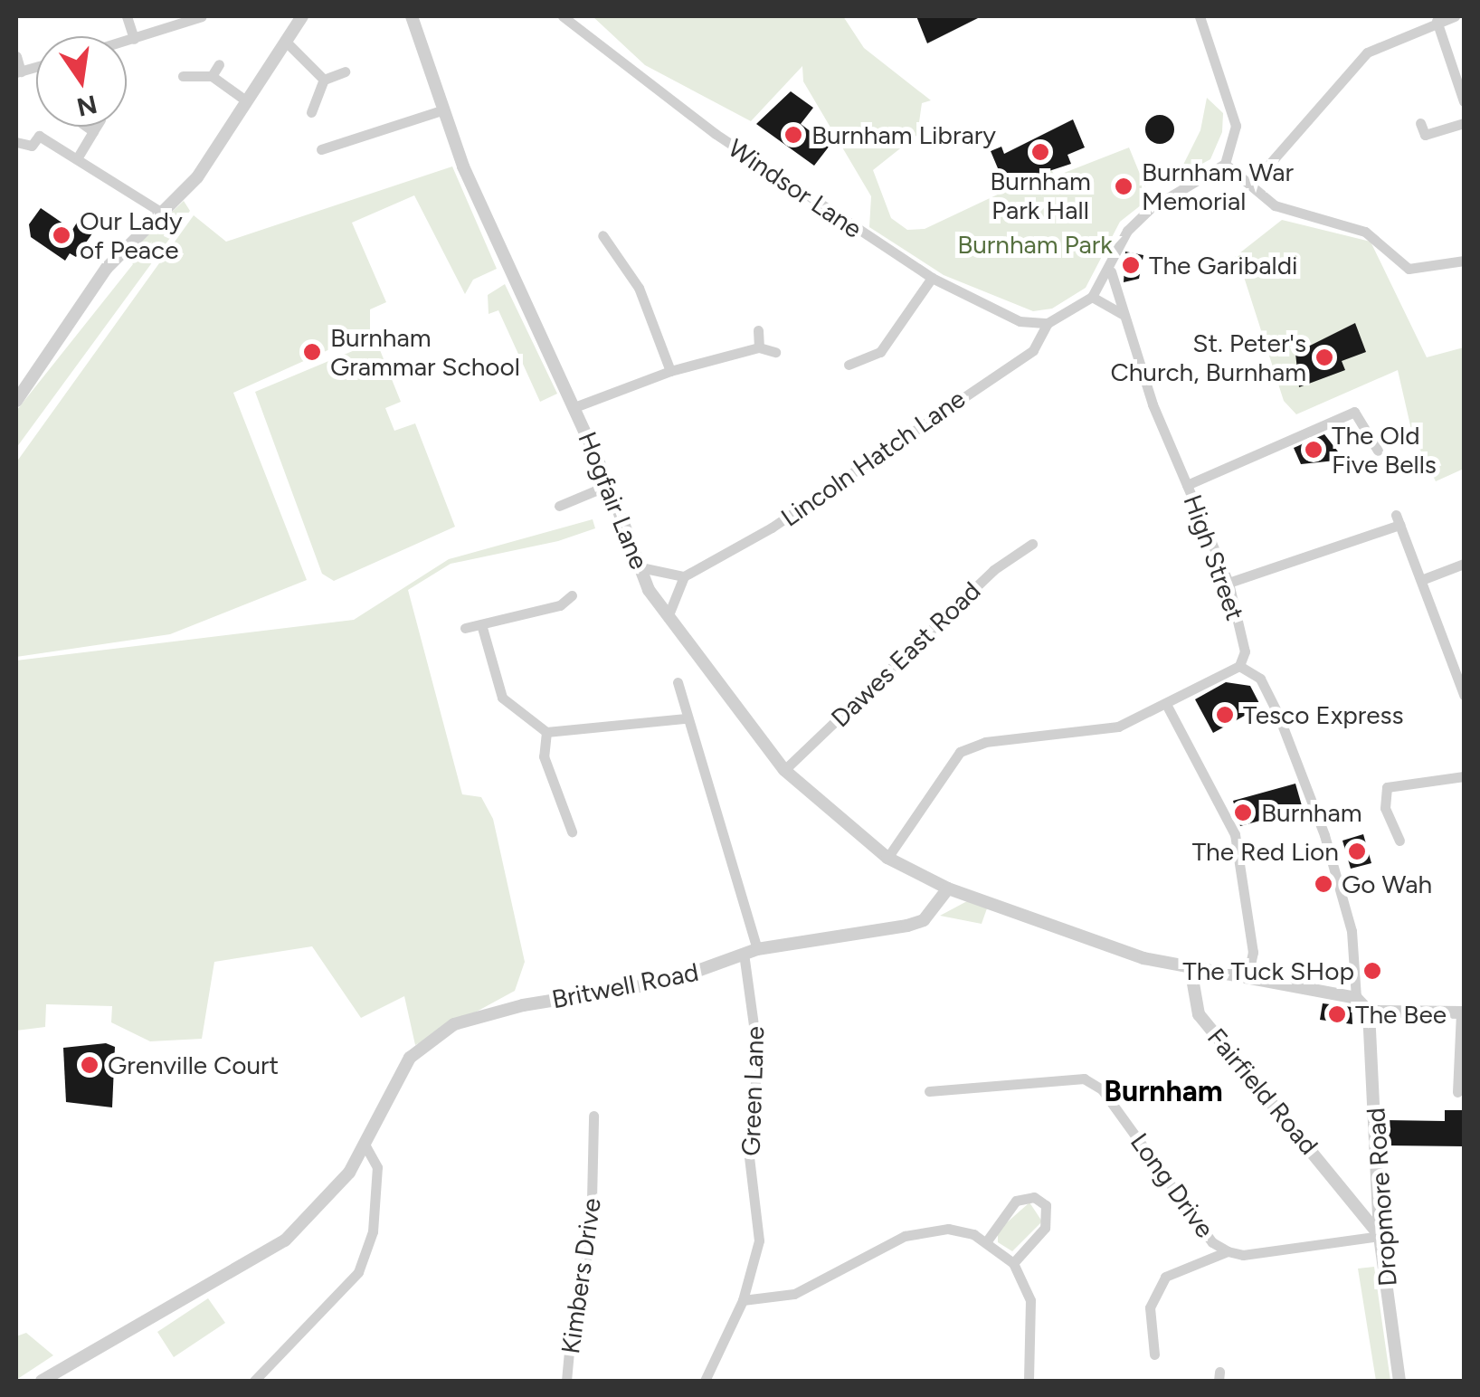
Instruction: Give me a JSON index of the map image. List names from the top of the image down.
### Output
{
  "streets": {
    "street": [
      "Windsor Lane",
      "Lincoln Hatch Lane",
      "Hogfair Lane",
      "High Street",
      "Dawes East Road",
      "Britwell Road",
      "Green Lane",
      "Fairfield Road",
      "Long Drive",
      "Dropmore Road",
      "Kimbers Drive"
    ]
  },
  "crossings": [
    ["Windsor Lane", "Lincoln Hatch Lane"],
    ["Hogfair Lane", "Dawes East Road"],
    ["Hogfair Lane", "Britwell Road"],
    ["Britwell Road", "Green Lane"],
    ["Fairfield Road", "Long Drive"],
    ["Fairfield Road", "Dropmore Road"],
    ["Long Drive", "Dropmore Road"]
  ],
  "districts": ["Burnham"],
  "parks": ["Burnham Park"],
  "places": [
    "Burnham Library",
    "Burnham Park Hall",
    "Burnham War Memorial",
    "Our Lady of Peace",
    "The Garibaldi",
    "Burnham Grammar School",
    "St. Peter's Church, Burnham",
    "The Old Five Bells",
    "Tesco Express",
    "Burnham",
    "The Red Lion",
    "Go Wah",
    "The Tuck SHop",
    "The Bee",
    "Grenville Court"
  ],
  "north": "bottom"
}
